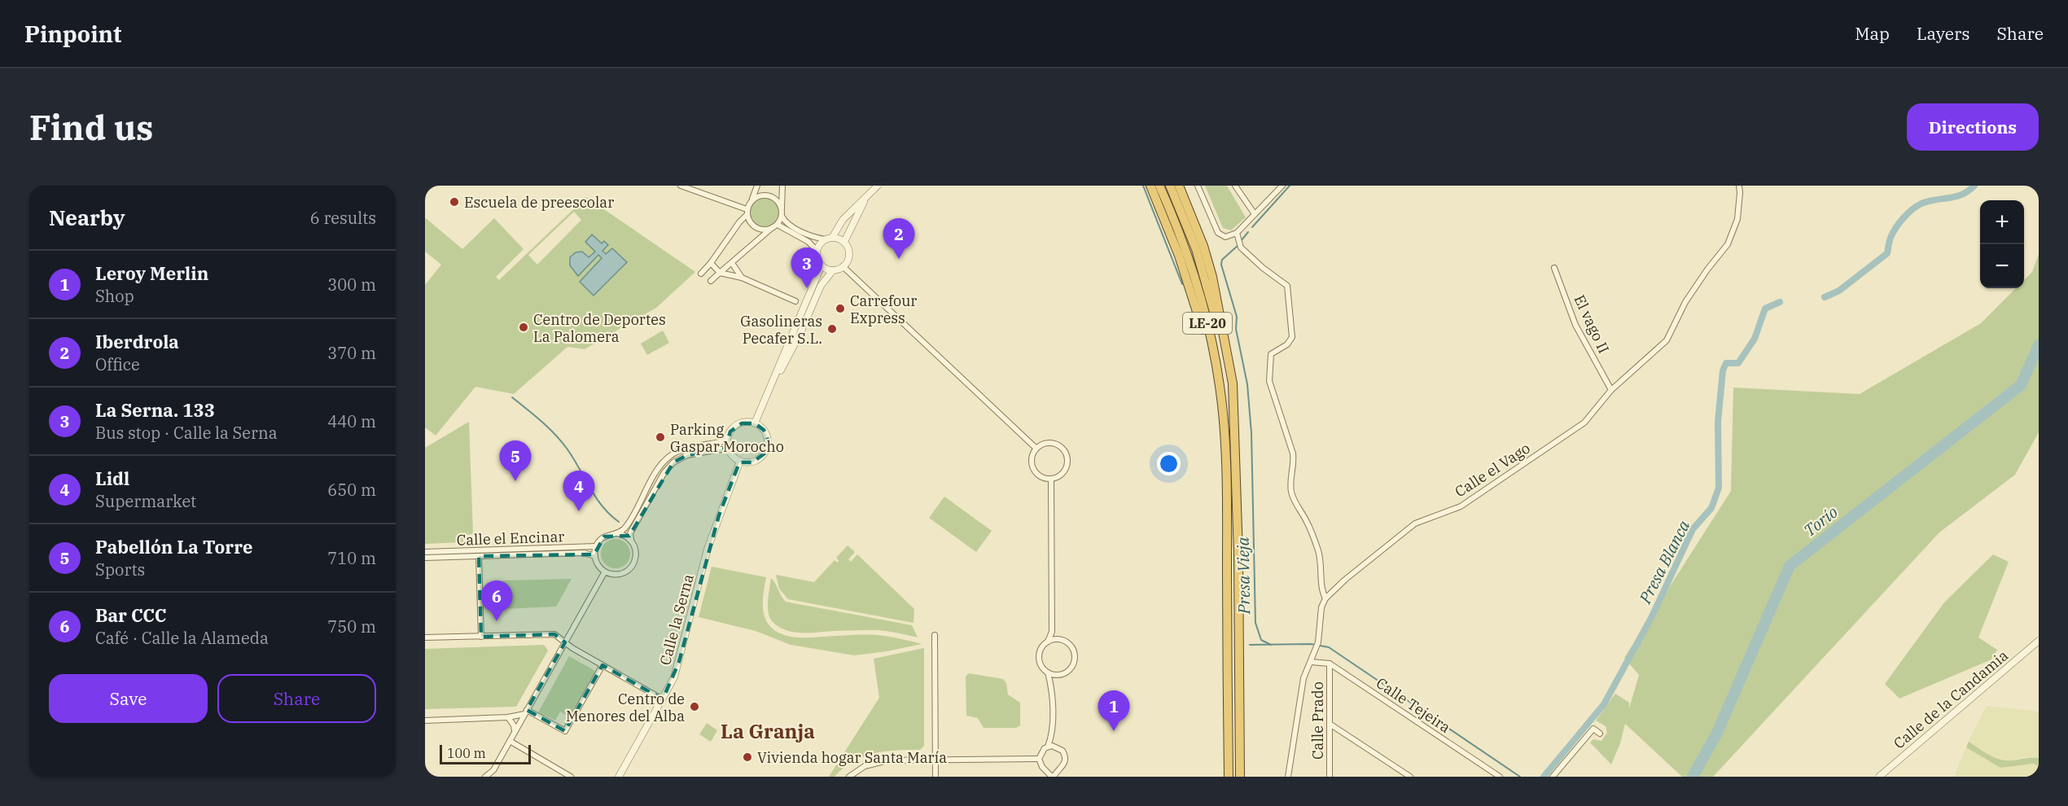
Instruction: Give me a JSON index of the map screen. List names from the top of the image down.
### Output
{
  "streets": {
    "highway": ["LE-20"],
    "street": [
      "El vago II",
      "Calle el Vago",
      "Calle el Encinar",
      "Calle la Serna",
      "Calle de la Candamia",
      "Calle Tejeira",
      "Calle Prado"
    ]
  },
  "crossings": [
    ["El vago II", "Calle el Vago"],
    ["Calle Tejeira", "Calle Prado"]
  ],
  "districts": ["La Granja"],
  "water": ["Torío", "Presa Blanca", "Presa Vieja"],
  "places": [
    "Escuela de preescolar",
    "Carrefour Express",
    "Centro de Deportes La Palomera",
    "Gasolineras Pecafer S.L.",
    "Parking Gaspar Morocho",
    "Centro de Menores del Alba",
    "Vivienda hogar Santa María"
  ],
  "scale_bar": "100 m",
  "page": {
    "header": "Pinpoint",
    "nav": ["Map", "Layers", "Share"],
    "buttons": [
      "Directions",
      ["Save", "Share"]
    ],
    "title": "Find us",
    "heading": ["Nearby", "6 results"],
    "map_buttons": ["+", "−"],
    "pins": [
      "2",
      "3",
      "5",
      "4",
      "6",
      "1"
    ],
    "list": [
      {
        "mark": "1",
        "name": "Leroy Merlin",
        "note": "Shop",
        "value": "300 m"
      },
      {
        "mark": "2",
        "name": "Iberdrola",
        "note": "Office",
        "value": "370 m"
      },
      {
        "mark": "3",
        "name": "La Serna. 133",
        "note": "Bus stop · Calle la Serna",
        "value": "440 m"
      },
      {
        "mark": "4",
        "name": "Lidl",
        "note": "Supermarket",
        "value": "650 m"
      },
      {
        "mark": "5",
        "name": "Pabellón La Torre",
        "note": "Sports",
        "value": "710 m"
      },
      {
        "mark": "6",
        "name": "Bar CCC",
        "note": "Café · Calle la Alameda",
        "value": "750 m"
      }
    ],
    "scale": "100 m"
  }
}
